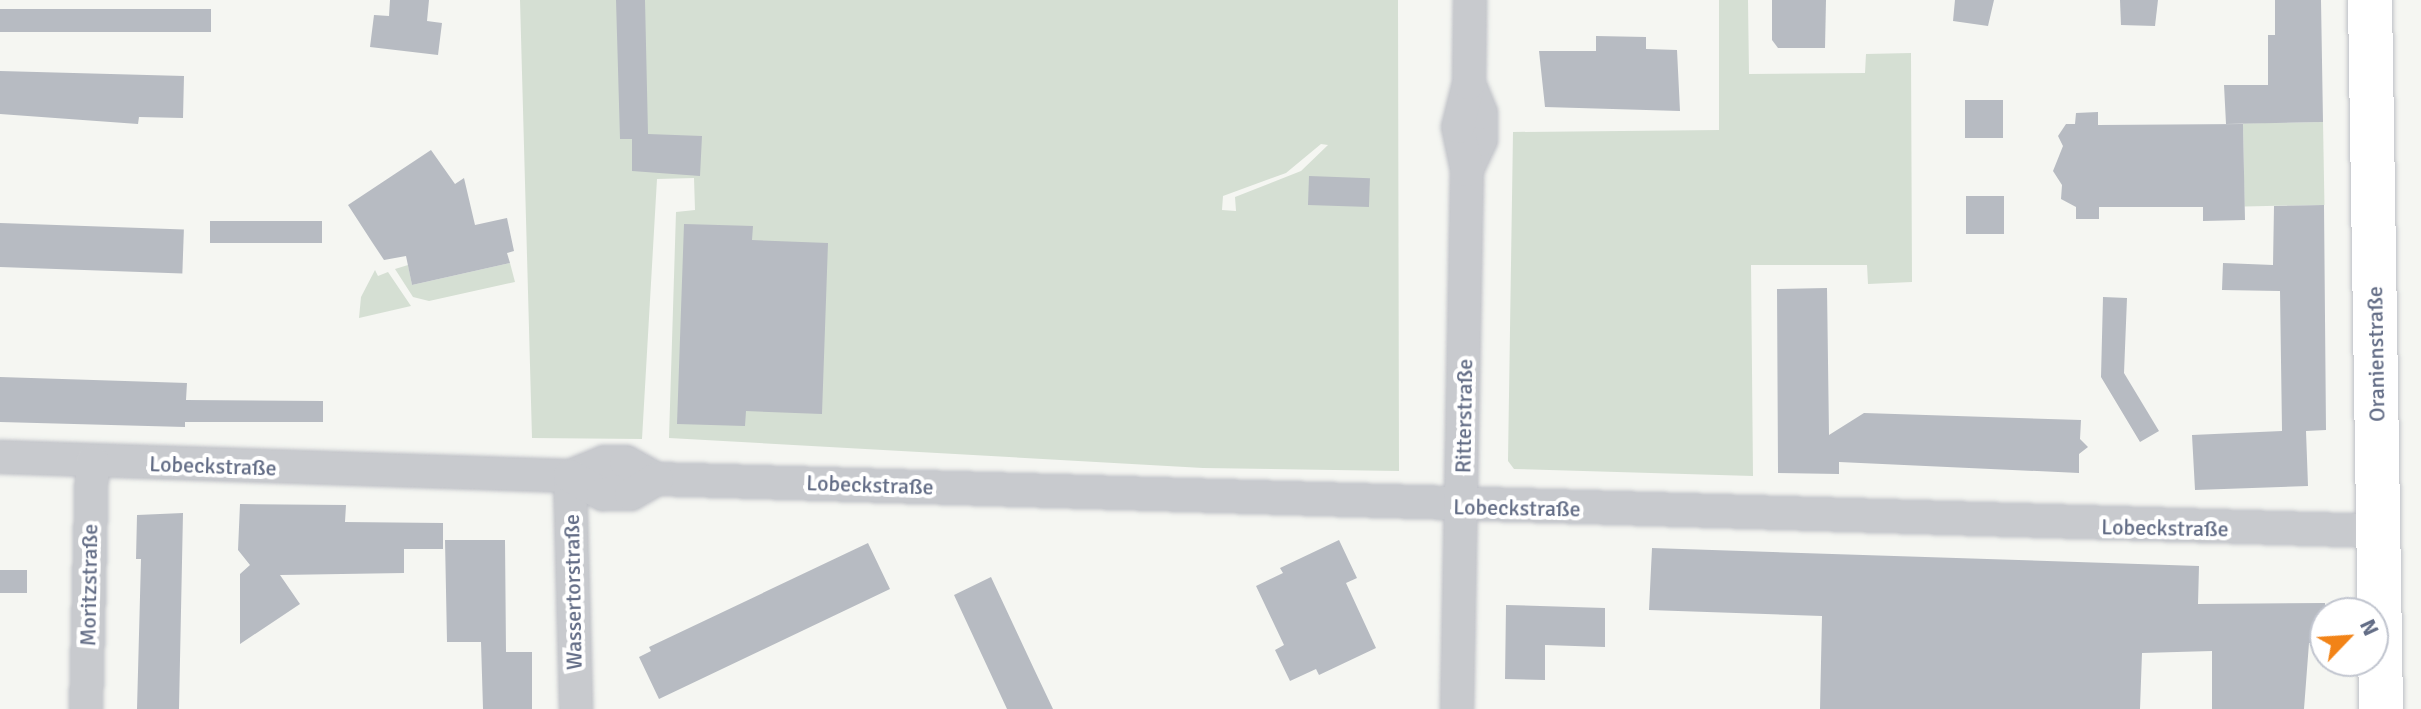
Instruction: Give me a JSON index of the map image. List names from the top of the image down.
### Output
{
  "streets": {
    "main road": ["Oranienstraße"],
    "street": [
      "Ritterstraße",
      "Lobeckstraße",
      "Moritzstraße",
      "Wassertorstraße"
    ]
  },
  "crossings": [
    ["Oranienstraße", "Lobeckstraße"],
    ["Ritterstraße", "Lobeckstraße"],
    ["Lobeckstraße", "Moritzstraße"],
    ["Lobeckstraße", "Wassertorstraße"]
  ],
  "north": "top right"
}
